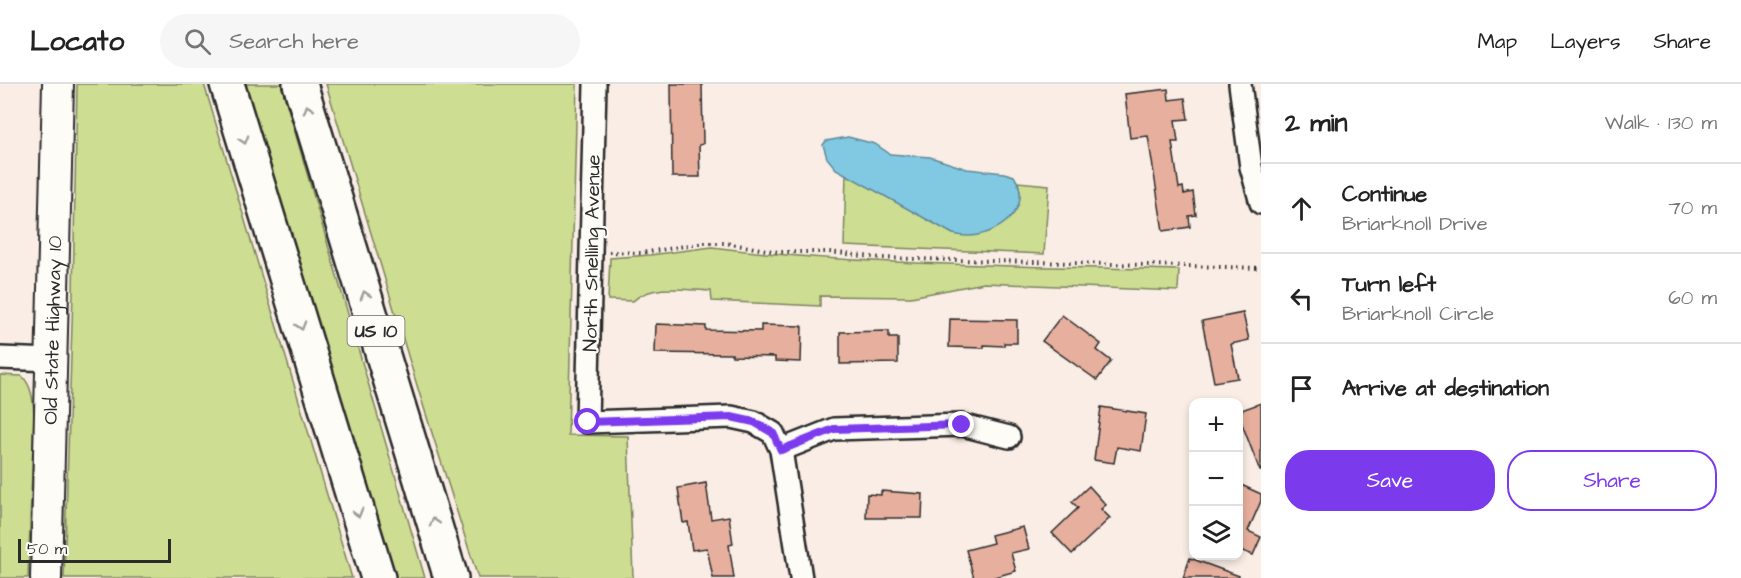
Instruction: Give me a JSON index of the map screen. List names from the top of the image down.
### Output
{
  "streets": {
    "highway": ["US 10"],
    "street": ["North Snelling Avenue", "Old State Highway 10"]
  },
  "scale_bar": "50 m",
  "page": {
    "header": "Locato",
    "search": "Search here",
    "nav": ["Map", "Layers", "Share"],
    "heading": ["2 min", "Walk · 130 m"],
    "list": [
      ["Continue", "Briarknoll Drive", "70 m"],
      ["Turn left", "Briarknoll Circle", "60 m"],
      "Arrive at destination"
    ],
    "map_buttons": ["+", "−"],
    "buttons": ["Save", "Share"],
    "scale": "50 m"
  }
}
